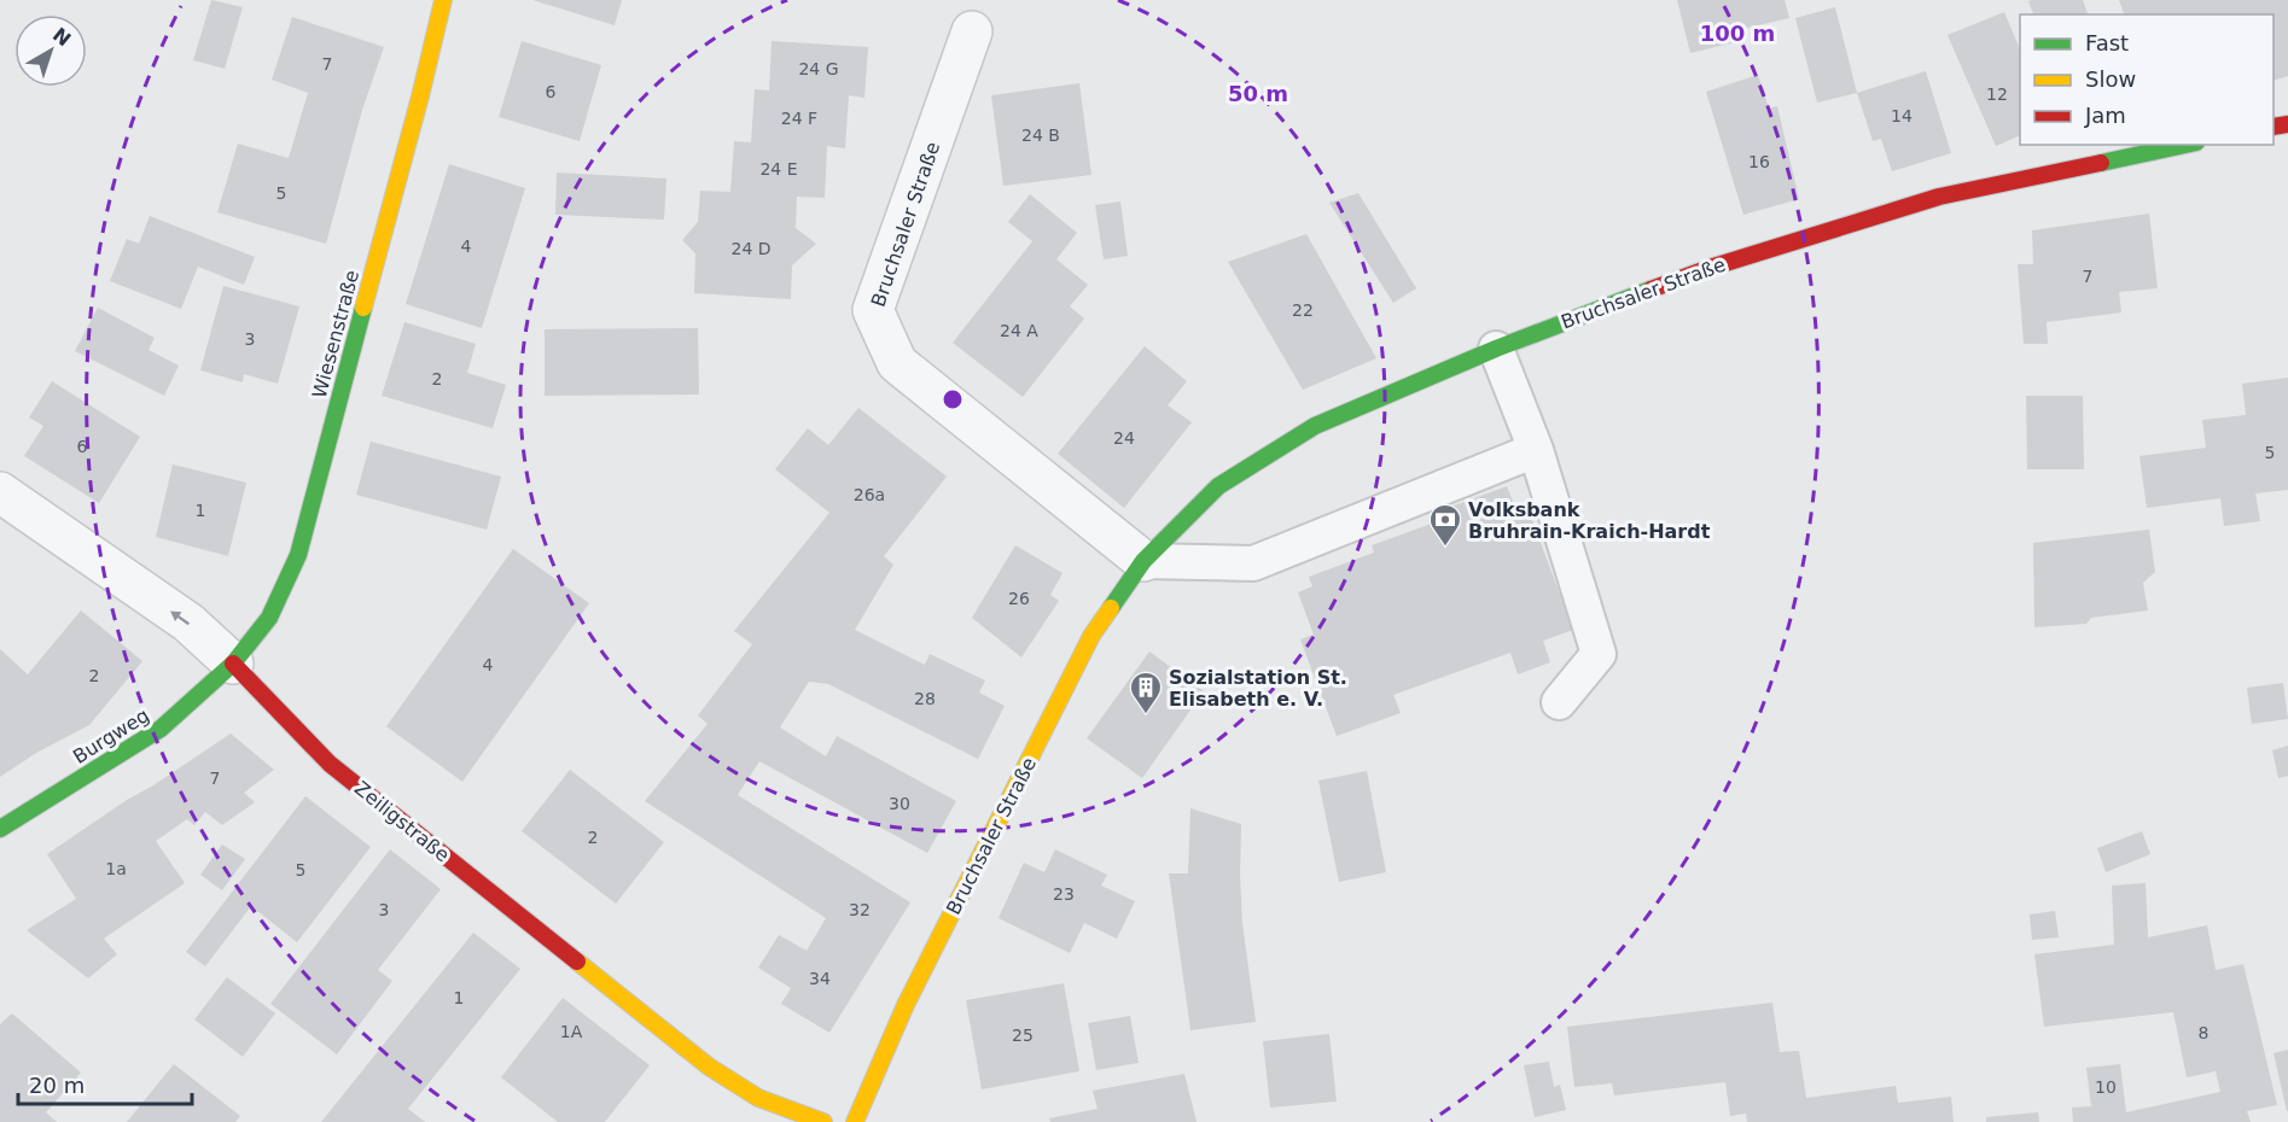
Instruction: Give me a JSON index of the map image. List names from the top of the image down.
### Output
{
  "streets": {
    "street": [
      "Bruchsaler Straße",
      "Wiesenstraße",
      "Burgweg",
      "Zeiligstraße"
    ]
  },
  "crossings": [
    ["Wiesenstraße", "Burgweg"],
    ["Wiesenstraße", "Zeiligstraße"],
    ["Burgweg", "Zeiligstraße"]
  ],
  "places": {
    "bank": ["Volksbank Bruhrain-Kraich-Hardt"],
    "building": ["Sozialstation St. Elisabeth e. V."]
  },
  "house_numbers": [
    "7",
    "24 G",
    "6",
    "12",
    "14",
    "24 F",
    "24 B",
    "16",
    "24 E",
    "5",
    "4",
    "24 D",
    "7",
    "22",
    "24 A",
    "3",
    "2",
    "24",
    "6",
    "5",
    "26a",
    "1",
    "26",
    "4",
    "2",
    "28",
    "7",
    "30",
    "2",
    "1a",
    "5",
    "23",
    "3",
    "32",
    "34",
    "1",
    "1A",
    "8",
    "25",
    "10"
  ],
  "legend": ["Fast", "Slow", "Jam"],
  "scale_bar": "20 m",
  "north": "top right",
  "rings": ["100 m", "50 m"]
}
